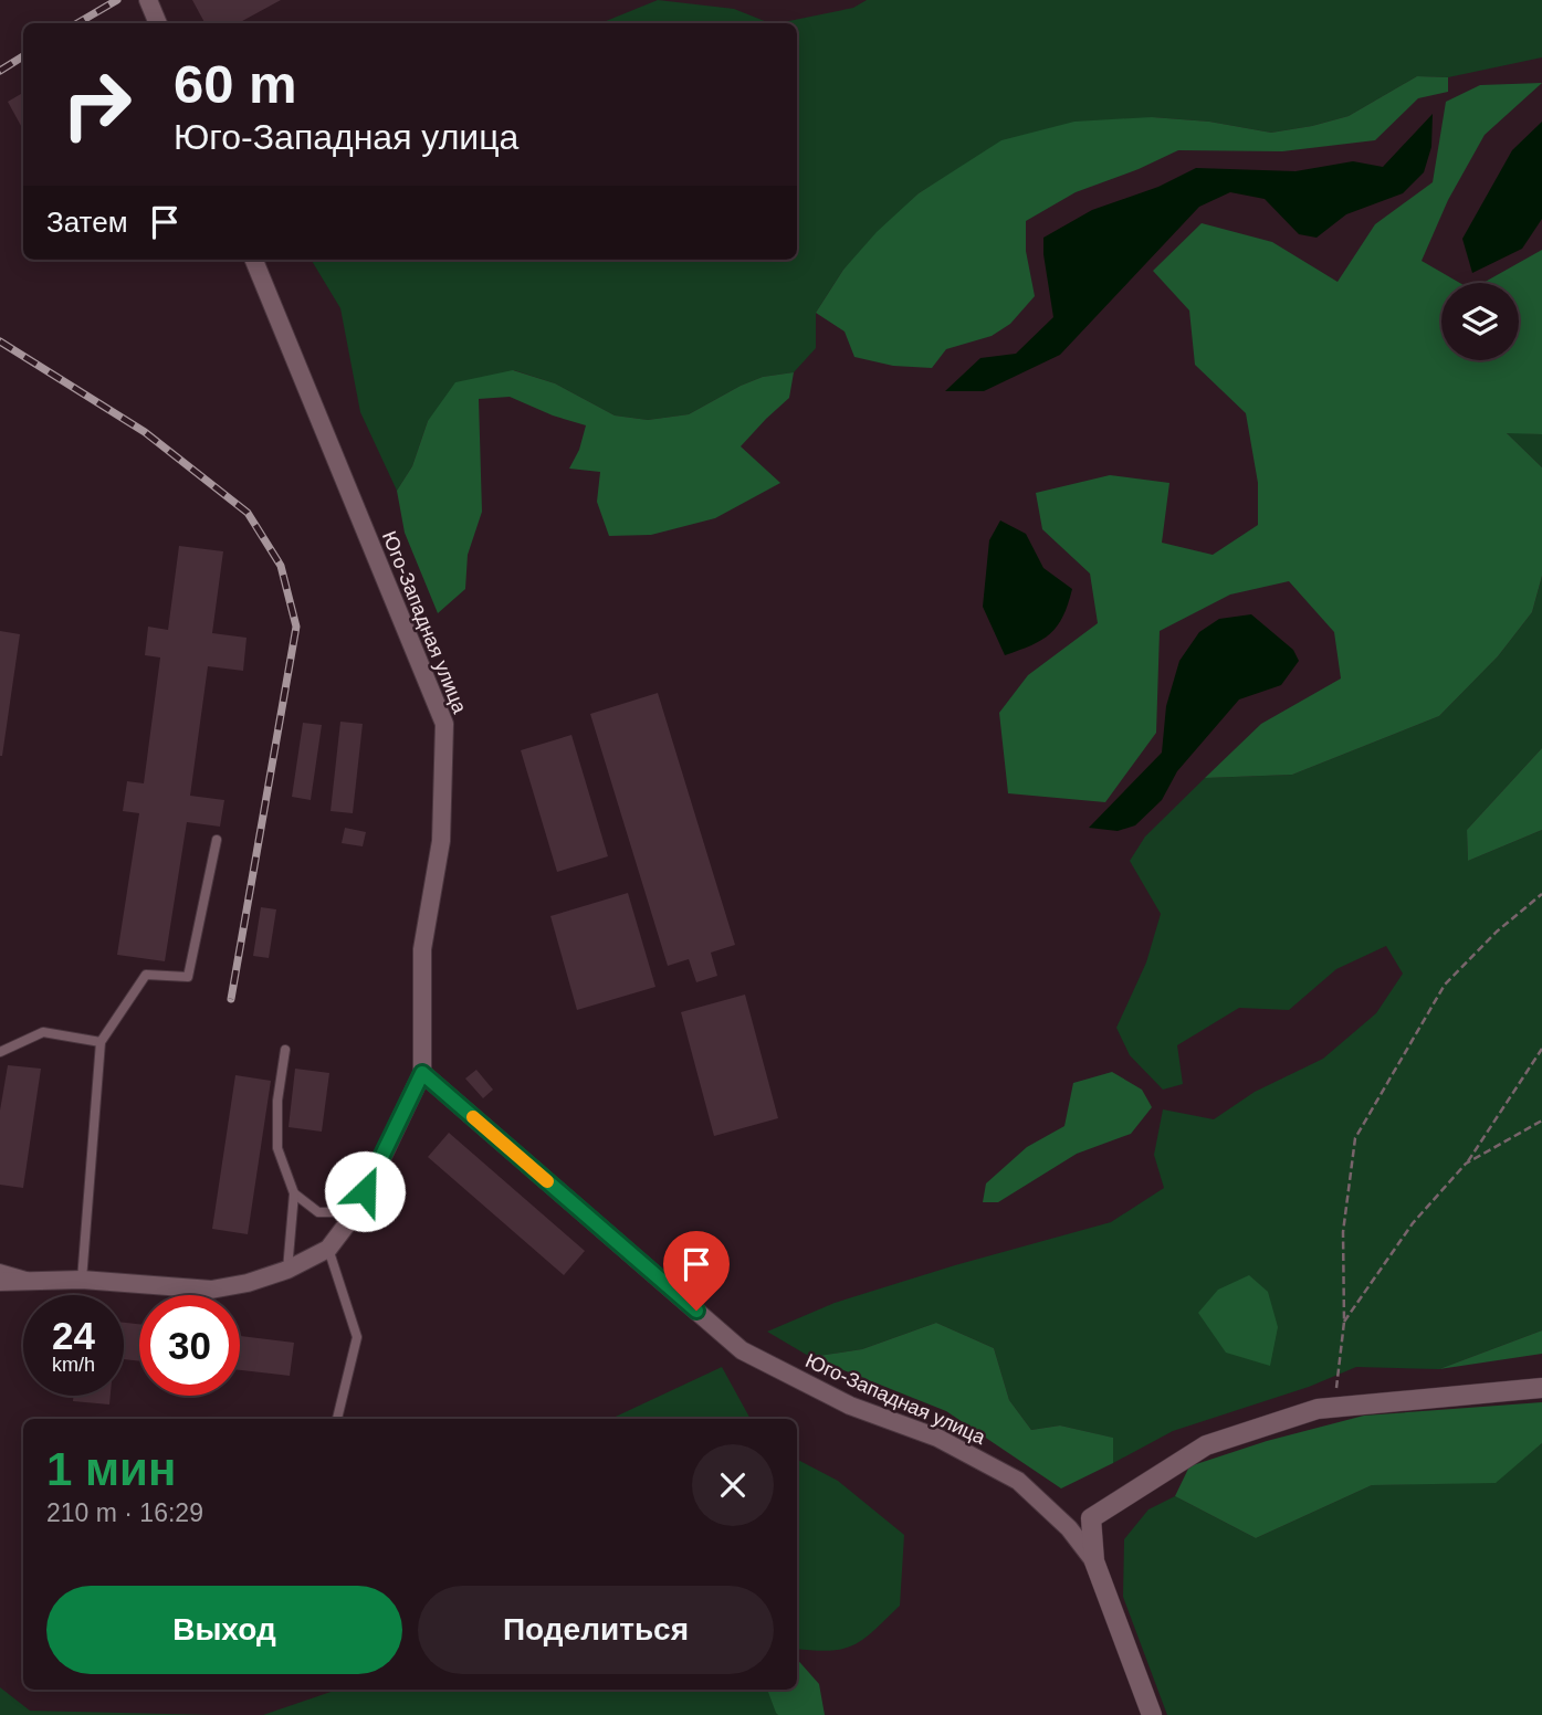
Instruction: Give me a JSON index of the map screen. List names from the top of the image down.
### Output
{
  "streets": {
    "street": ["Юго-Западная улица"]
  },
  "page": {
    "turn": ["60 m", "Юго-Западная улица"],
    "then": "Затем",
    "speed": "24 km/h",
    "limit": "30",
    "heading": ["1 мин", "210 m · 16:29"],
    "buttons": ["Выход", "Поделиться"]
  }
}
